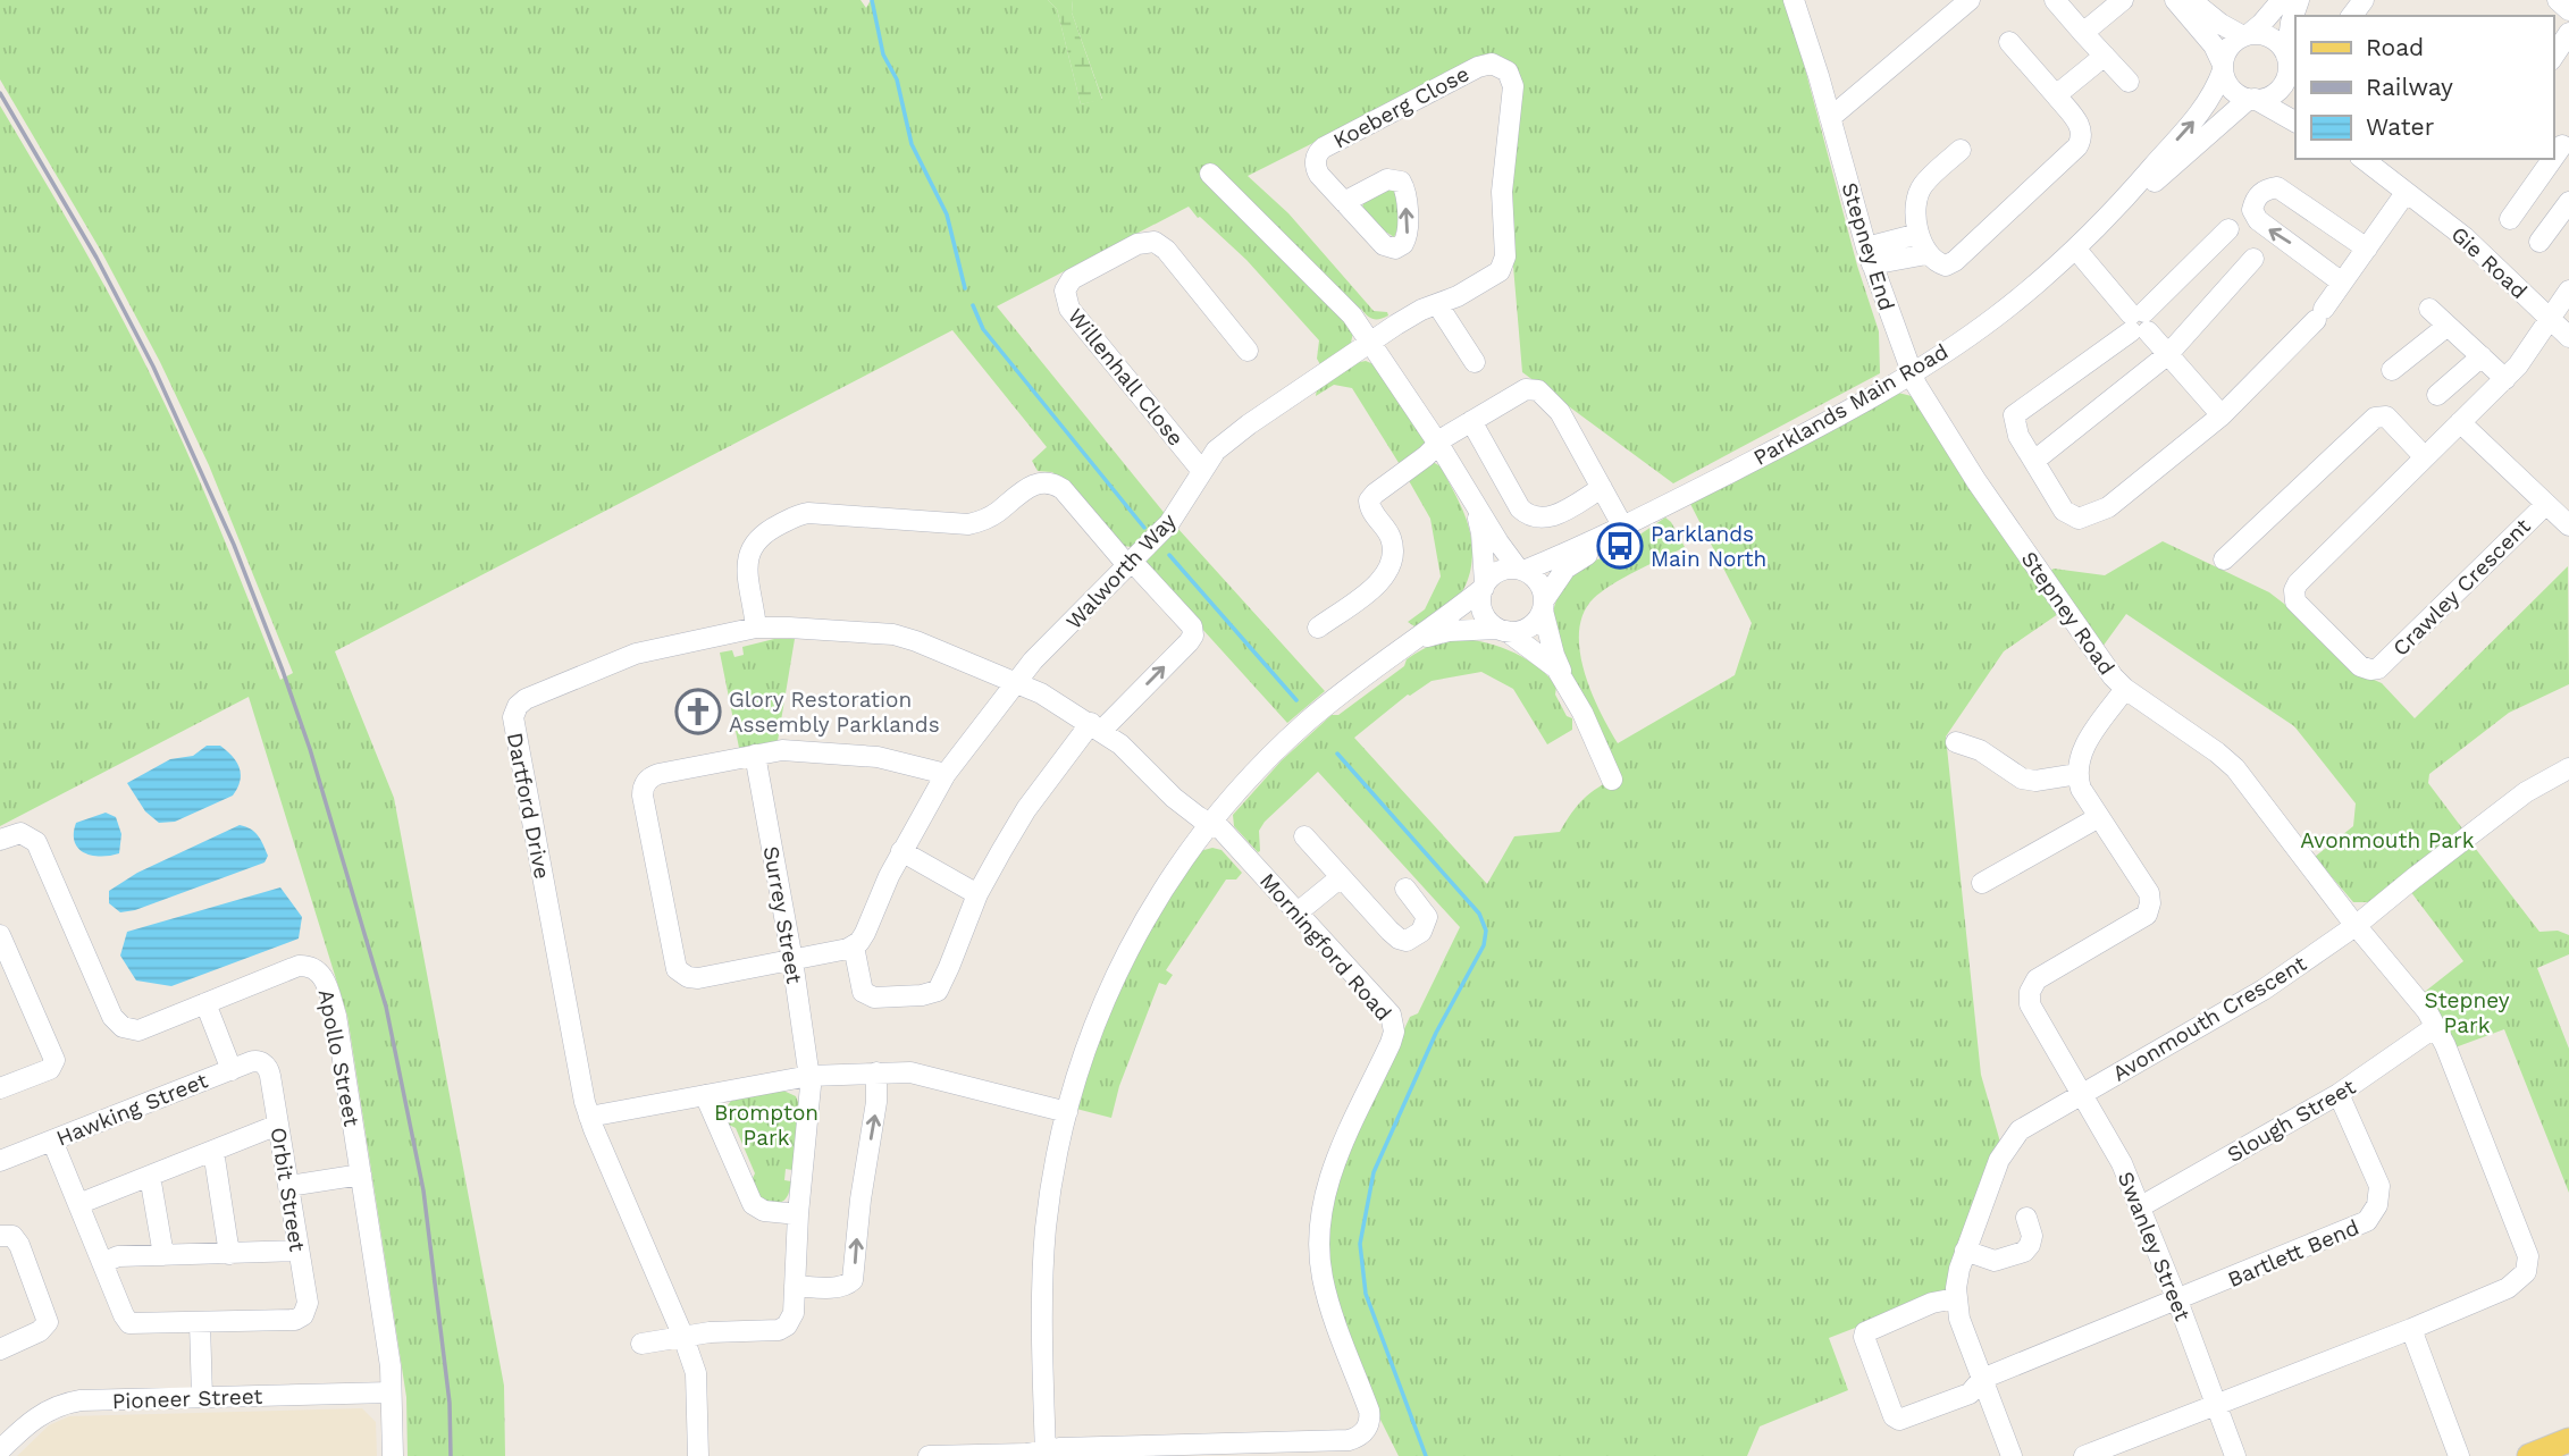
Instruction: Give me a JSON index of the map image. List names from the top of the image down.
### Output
{
  "streets": {
    "street": [
      "Koeberg Close",
      "Stepney End",
      "Gie Road",
      "Willenhall Close",
      "Parklands Main Road",
      "Walworth Way",
      "Crawley Crescent",
      "Stepney Road",
      "Dartford Drive",
      "Surrey Street",
      "Morningford Road",
      "Avonmouth Crescent",
      "Apollo Street",
      "Hawking Street",
      "Slough Street",
      "Orbit Street",
      "Swanley Street",
      "Bartlett Bend",
      "Pioneer Street"
    ]
  },
  "crossings": [
    ["Koeberg Close", "Walworth Way"],
    ["Stepney End", "Parklands Main Road"],
    ["Stepney End", "Stepney Road"],
    ["Gie Road", "Crawley Crescent"],
    ["Willenhall Close", "Walworth Way"],
    ["Parklands Main Road", "Stepney Road"],
    ["Walworth Way", "Dartford Drive"],
    ["Stepney Road", "Avonmouth Crescent"],
    ["Dartford Drive", "Surrey Street"],
    ["Dartford Drive", "Morningford Road"],
    ["Avonmouth Crescent", "Swanley Street"],
    ["Apollo Street", "Pioneer Street"],
    ["Hawking Street", "Orbit Street"],
    ["Slough Street", "Swanley Street"],
    ["Slough Street", "Bartlett Bend"],
    ["Swanley Street", "Bartlett Bend"]
  ],
  "parks": ["Avonmouth Park", "Stepney Park", "Brompton Park"],
  "places": {
    "bus stop": ["Parklands Main North"],
    "church": ["Glory Restoration Assembly Parklands"]
  },
  "legend": ["Road", "Railway", "Water"]
}
